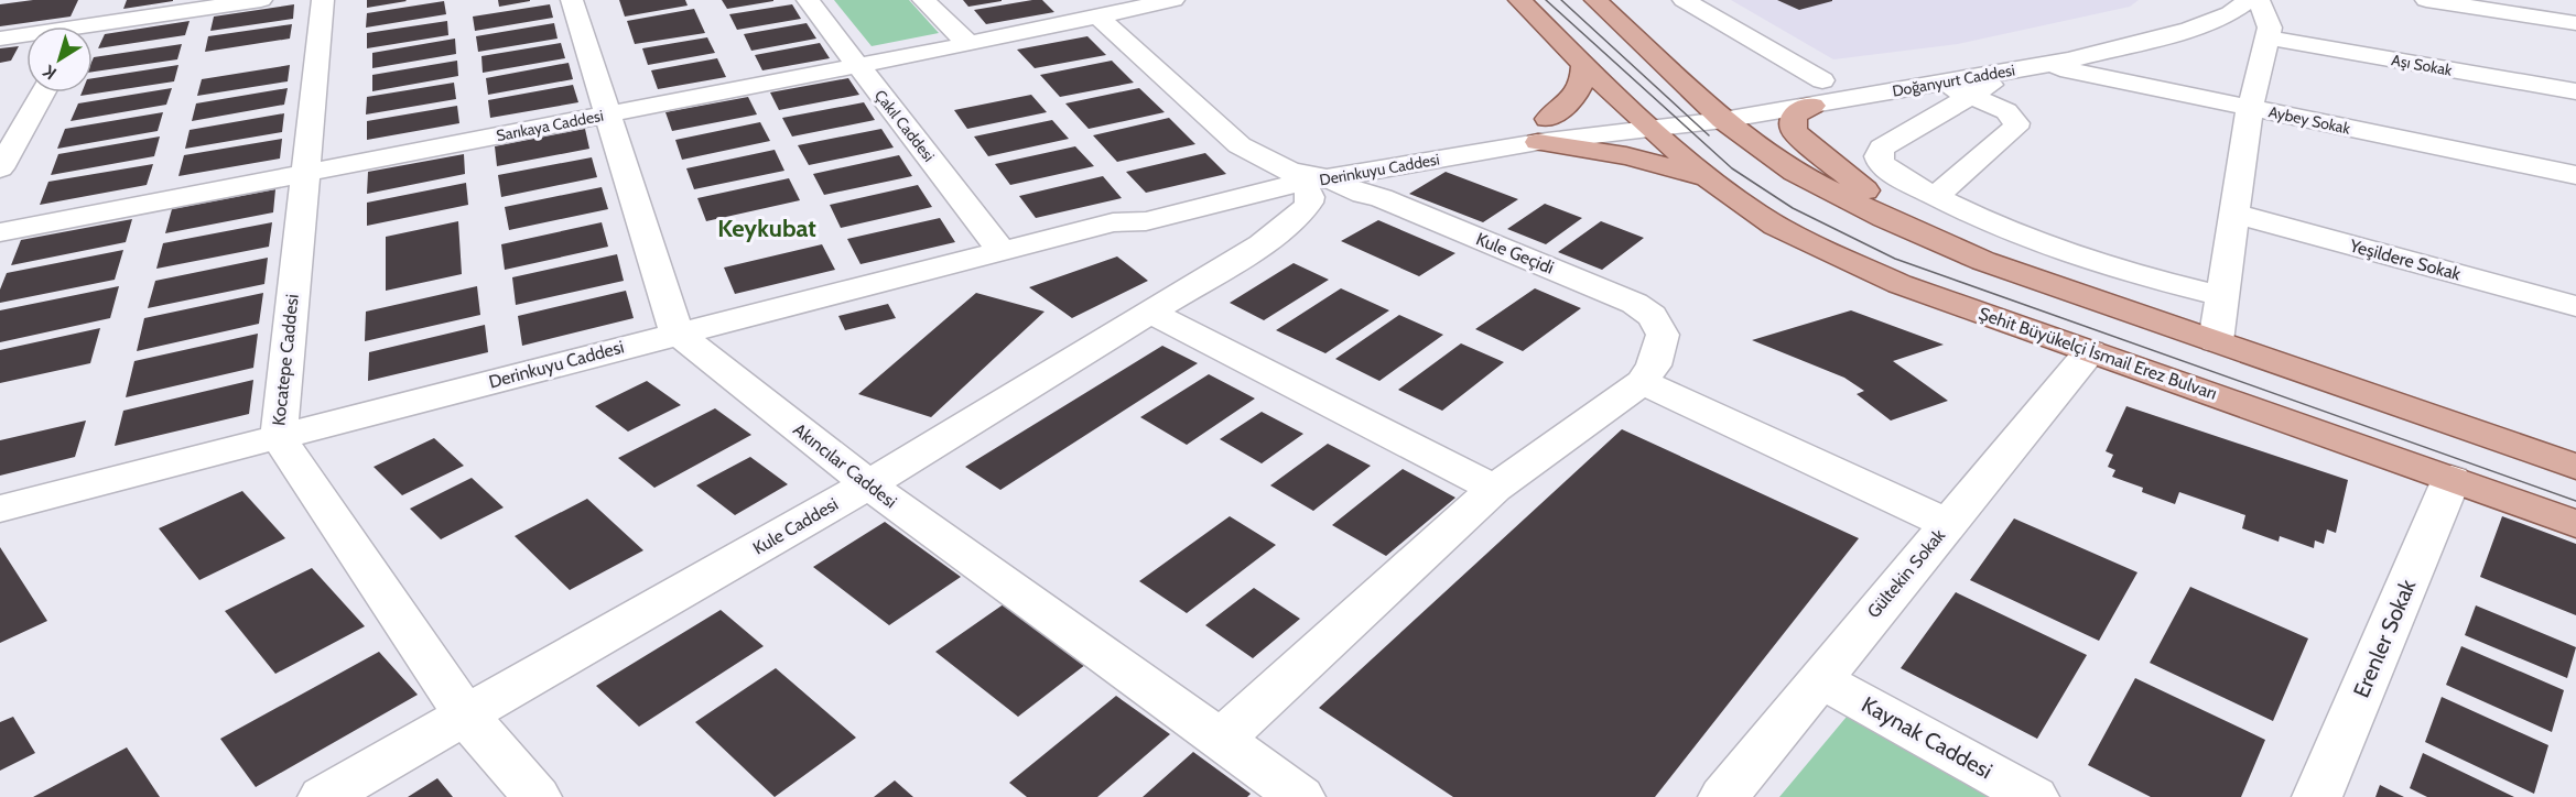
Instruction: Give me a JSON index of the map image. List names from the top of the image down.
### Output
{
  "streets": {
    "main road": ["Şehit Büyükelçi İsmail Erez Bulvarı"],
    "street": [
      "Aşı Sokak",
      "Doğanyurt Caddesi",
      "Aybey Sokak",
      "Sarıkaya Caddesi",
      "Çakıl Caddesi",
      "Derinkuyu Caddesi",
      "Kule Geçidi",
      "Yeşildere Sokak",
      "Kocatepe Caddesi",
      "Akıncılar Caddesi",
      "Kule Caddesi",
      "Gültekin Sokak",
      "Erenler Sokak",
      "Kaynak Caddesi"
    ]
  },
  "crossings": [
    ["Doğanyurt Caddesi", "Aybey Sokak"],
    ["Doğanyurt Caddesi", "Derinkuyu Caddesi"],
    ["Doğanyurt Caddesi", "Şehit Büyükelçi İsmail Erez Bulvarı"],
    ["Sarıkaya Caddesi", "Çakıl Caddesi"],
    ["Sarıkaya Caddesi", "Kule Geçidi"],
    ["Sarıkaya Caddesi", "Kocatepe Caddesi"],
    ["Çakıl Caddesi", "Derinkuyu Caddesi"],
    ["Derinkuyu Caddesi", "Kule Geçidi"],
    ["Derinkuyu Caddesi", "Şehit Büyükelçi İsmail Erez Bulvarı"],
    ["Derinkuyu Caddesi", "Kocatepe Caddesi"],
    ["Derinkuyu Caddesi", "Akıncılar Caddesi"],
    ["Derinkuyu Caddesi", "Kule Caddesi"],
    ["Kule Geçidi", "Kule Caddesi"],
    ["Şehit Büyükelçi İsmail Erez Bulvarı", "Gültekin Sokak"],
    ["Şehit Büyükelçi İsmail Erez Bulvarı", "Erenler Sokak"],
    ["Kocatepe Caddesi", "Kule Caddesi"],
    ["Akıncılar Caddesi", "Kule Caddesi"],
    ["Gültekin Sokak", "Kaynak Caddesi"]
  ],
  "districts": ["Keykubat"],
  "north": "bottom left"
}
